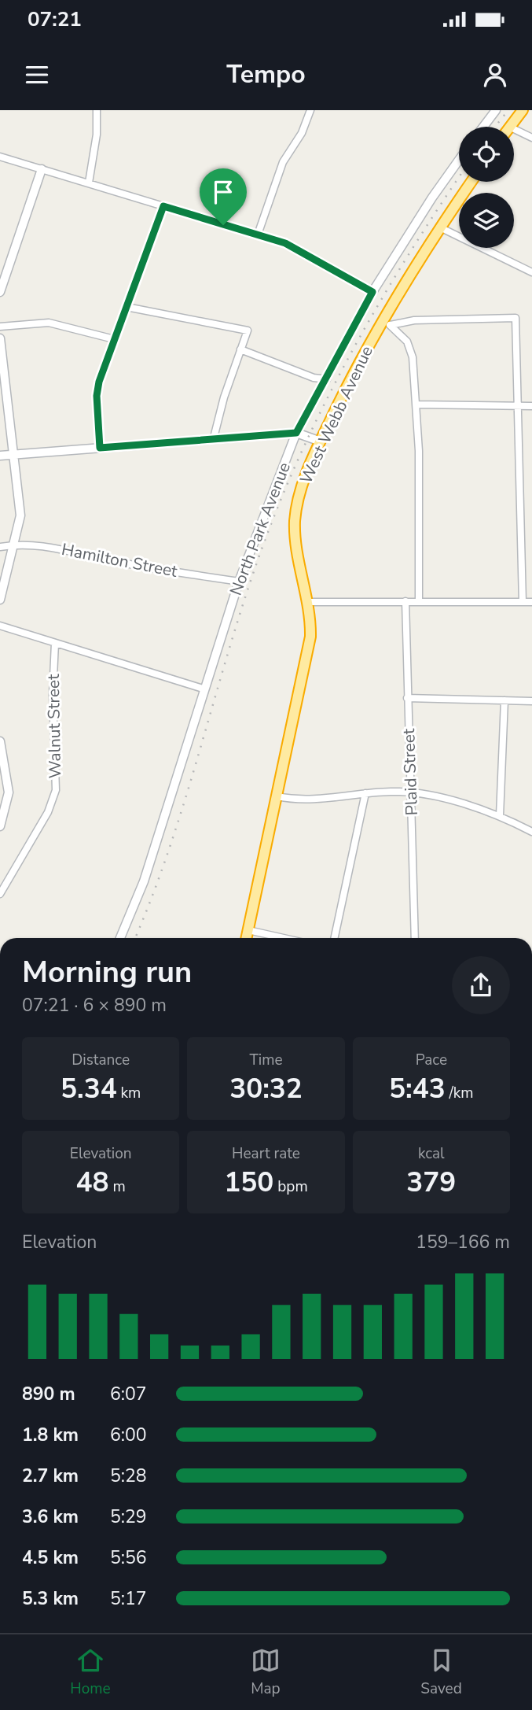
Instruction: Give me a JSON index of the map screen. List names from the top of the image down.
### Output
{
  "streets": {
    "highway": ["West Webb Avenue"],
    "street": [
      "North Park Avenue",
      "Hamilton Street",
      "Walnut Street",
      "Plaid Street"
    ]
  },
  "crossings": [
    ["North Park Avenue", "Hamilton Street"]
  ],
  "page": {
    "status": "07:21",
    "header": "Tempo",
    "heading": ["Morning run", "07:21 · 6 × 890 m"],
    "stats": [
      ["Distance", "5.34 km"],
      ["Time", "30:32"],
      ["Pace", "5:43 /km"],
      ["Elevation", "48 m"],
      ["Heart rate", "150 bpm"],
      ["kcal", "379"]
    ],
    "chart": ["Elevation", "159–166 m"],
    "list": [
      {
        "name": "890 m",
        "note": "6:07"
      },
      {
        "name": "1.8 km",
        "note": "6:00"
      },
      {
        "name": "2.7 km",
        "note": "5:28"
      },
      {
        "name": "3.6 km",
        "note": "5:29"
      },
      {
        "name": "4.5 km",
        "note": "5:56"
      },
      {
        "name": "5.3 km",
        "note": "5:17"
      }
    ],
    "tabs": ["Home", "Map", "Saved"]
  }
}
